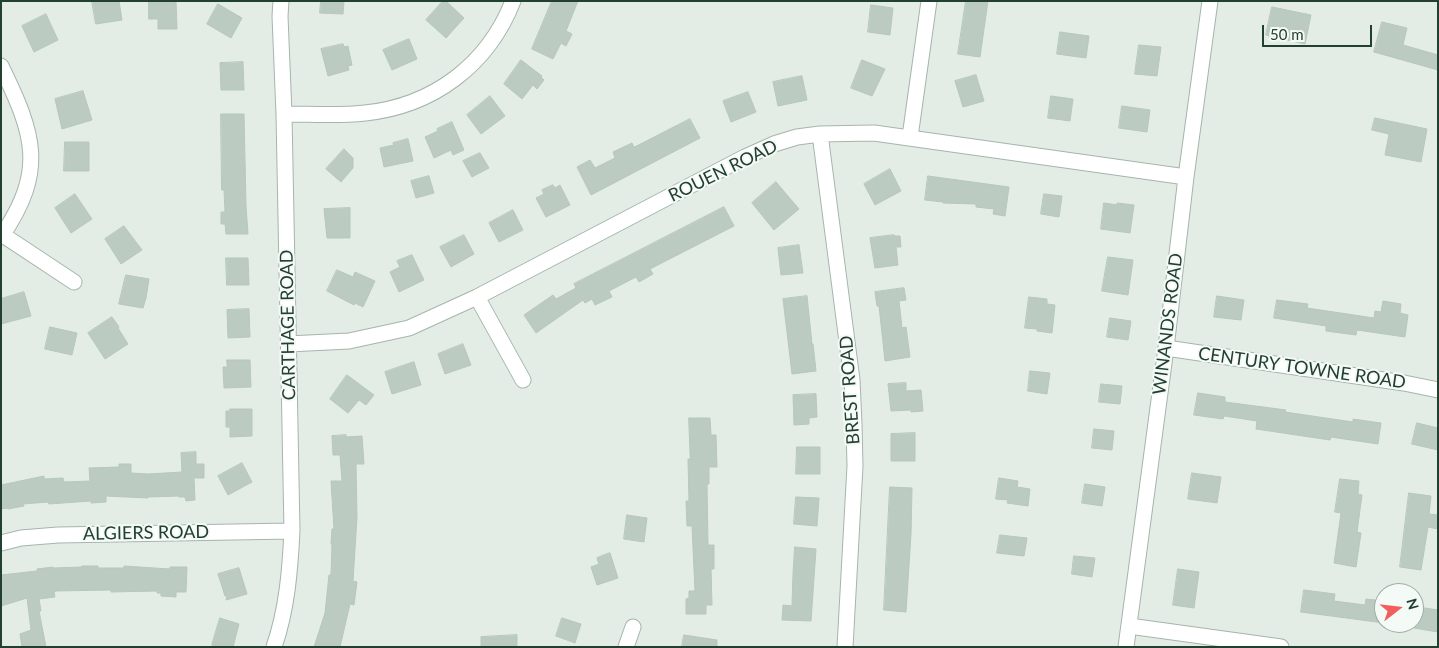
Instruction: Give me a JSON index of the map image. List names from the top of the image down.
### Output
{
  "streets": {
    "street": [
      "ROUEN ROAD",
      "WINANDS ROAD",
      "CARTHAGE ROAD",
      "CENTURY TOWNE ROAD",
      "BREST ROAD",
      "ALGIERS ROAD"
    ]
  },
  "crossings": [
    ["ROUEN ROAD", "WINANDS ROAD"],
    ["ROUEN ROAD", "CARTHAGE ROAD"],
    ["ROUEN ROAD", "BREST ROAD"],
    ["WINANDS ROAD", "CENTURY TOWNE ROAD"],
    ["CARTHAGE ROAD", "ALGIERS ROAD"]
  ],
  "scale_bar": "50 m",
  "north": "right"
}
